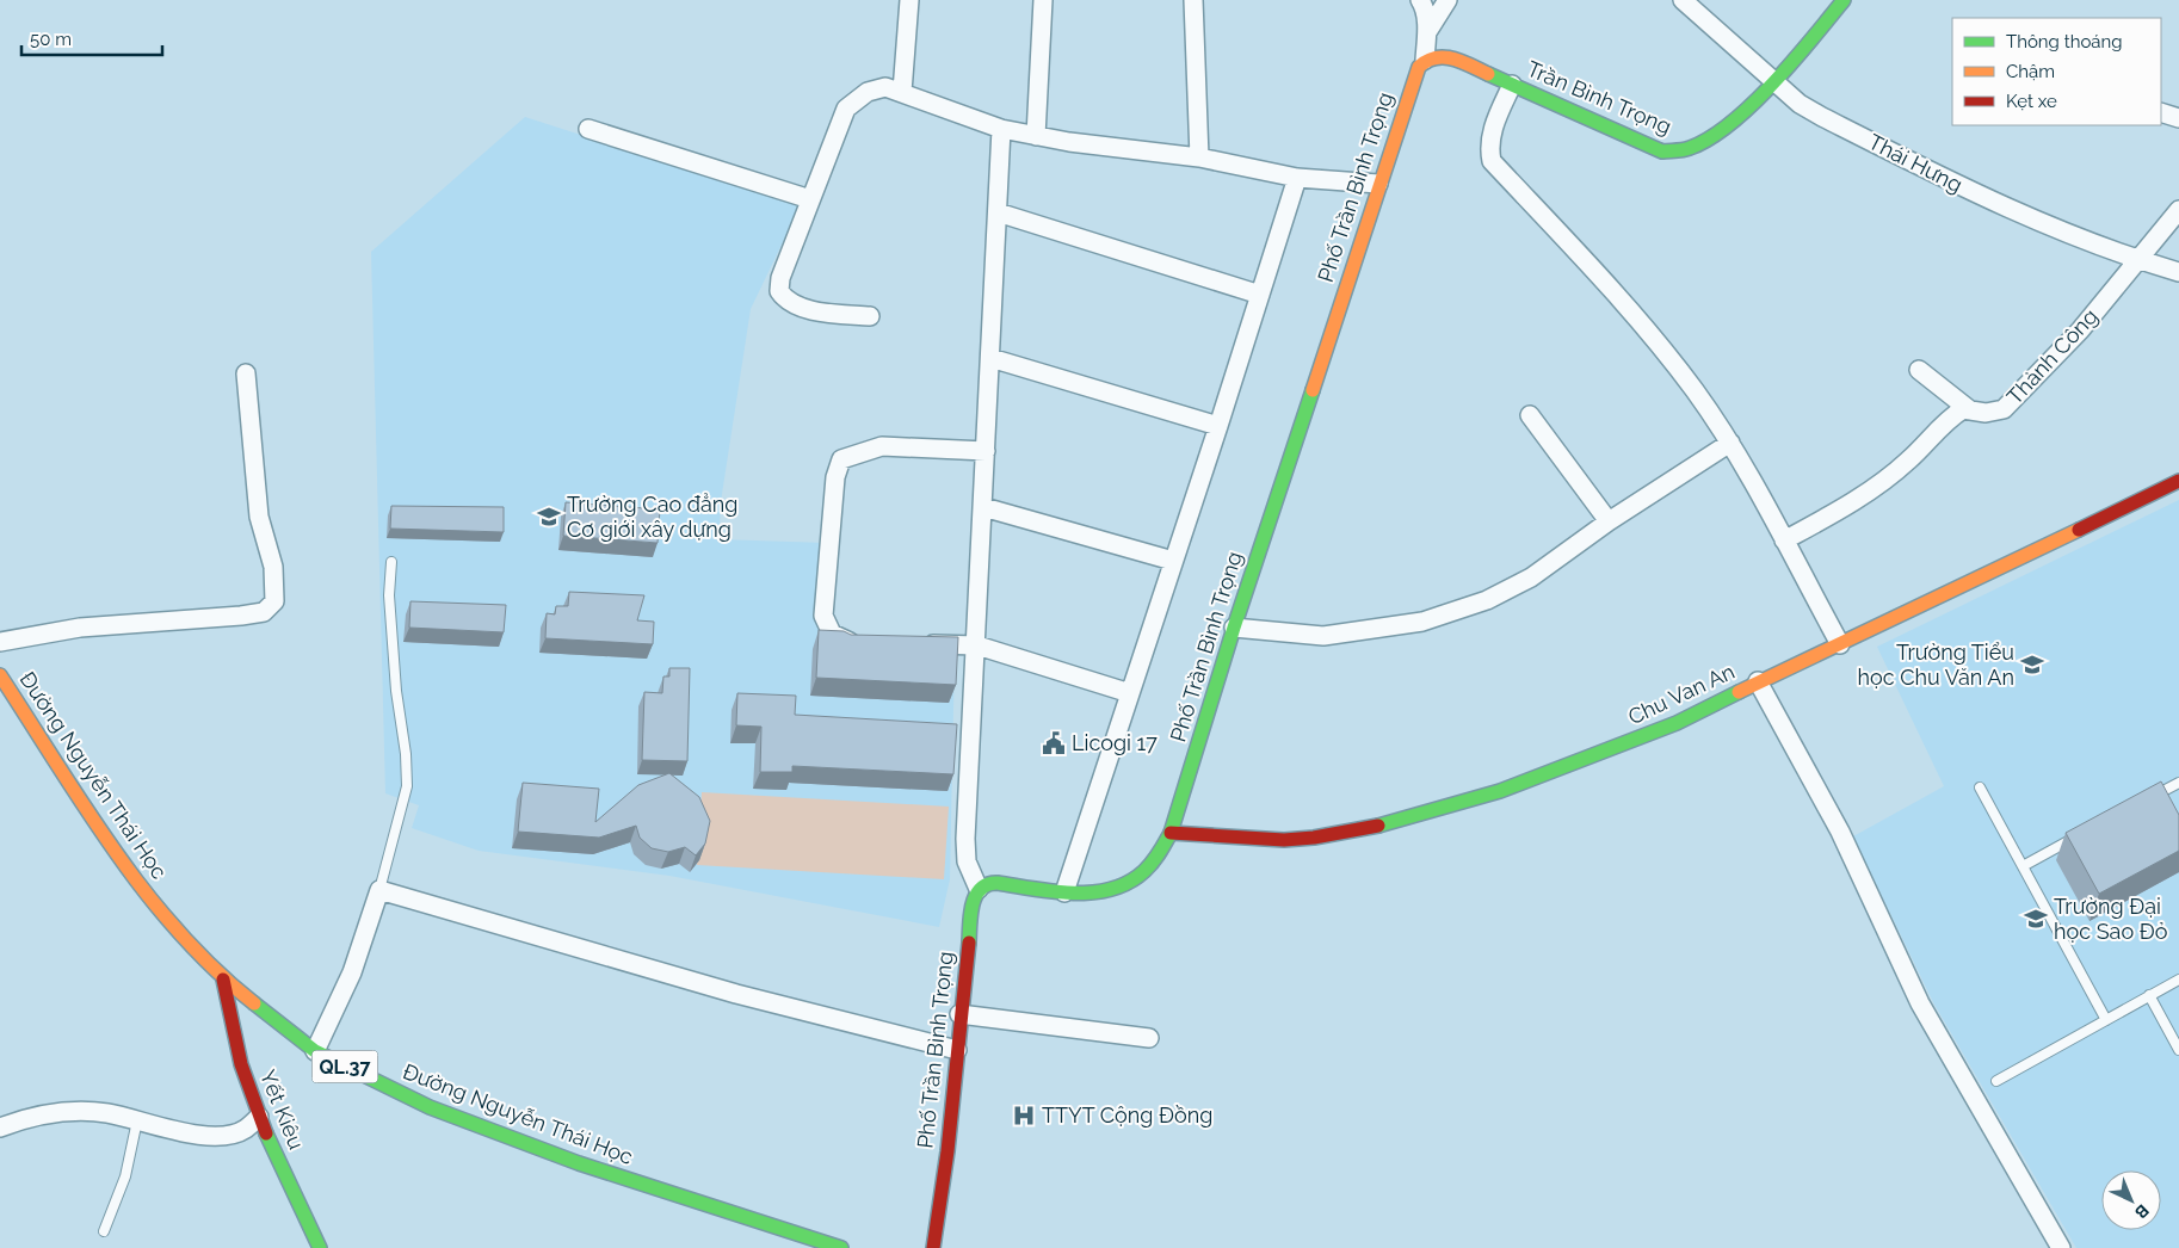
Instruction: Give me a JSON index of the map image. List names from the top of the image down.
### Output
{
  "streets": {
    "main road": [
      "Trần Bình Trọng",
      "Phố Trần Bình Trọng",
      "Chu Van An",
      "Đường Nguyễn Thái Học",
      "QL.37",
      "Yết Kiêu"
    ],
    "street": ["Thái Hưng", "Thành Công"]
  },
  "crossings": [
    ["Trần Bình Trọng", "Thái Hưng"],
    ["Trần Bình Trọng", "Phố Trần Bình Trọng"],
    ["Thái Hưng", "Thành Công"],
    ["Phố Trần Bình Trọng", "Chu Van An"],
    ["Đường Nguyễn Thái Học", "Yết Kiêu"]
  ],
  "places": {
    "school or university": ["Trường Cao đẳng Cơ giới xây dựng", "Trường Tiểu học Chu Văn An", "Trường Đại học Sao Đỏ"],
    "public building": ["Licogi 17"],
    "hospital": ["TTYT Cộng Đồng"]
  },
  "legend": ["Thông thoáng", "Chậm", "Kẹt xe"],
  "scale_bar": "50 m",
  "north": "bottom right"
}
